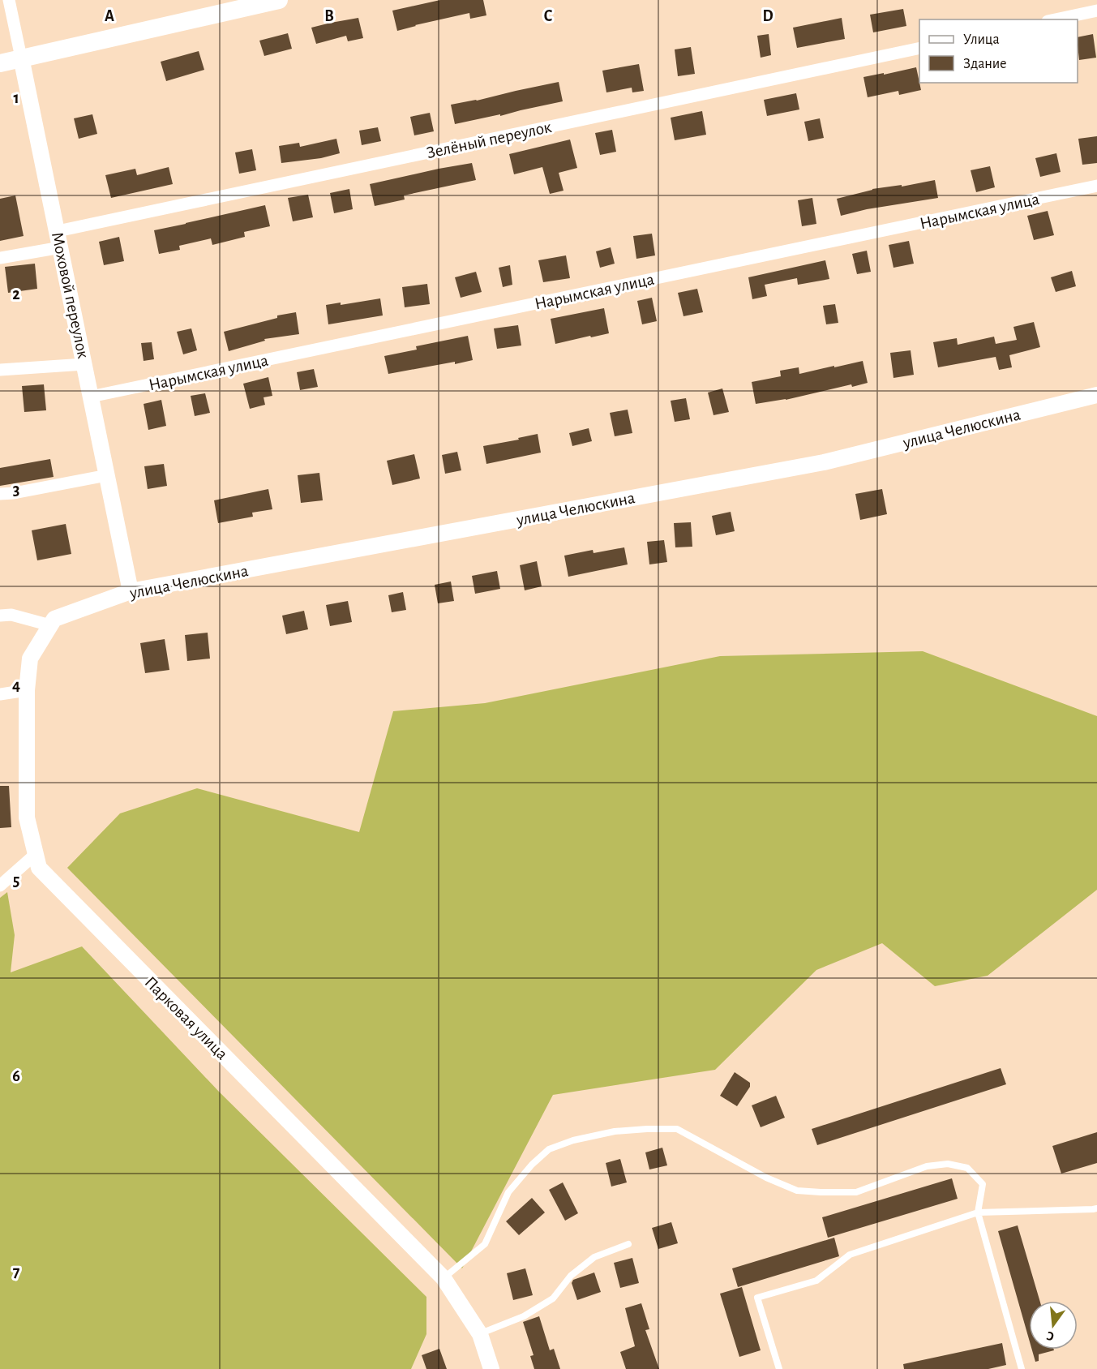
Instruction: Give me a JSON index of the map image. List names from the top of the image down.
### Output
{
  "streets": {
    "street": [
      "Зелёный переулок",
      "Нарымская улица",
      "Моховой переулок",
      "улица Челюскина",
      "Парковая улица"
    ]
  },
  "crossings": [
    ["Зелёный переулок", "Моховой переулок"],
    ["Нарымская улица", "Моховой переулок"],
    ["Моховой переулок", "улица Челюскина"],
    ["улица Челюскина", "Парковая улица"]
  ],
  "legend": ["Улица", "Здание"],
  "north": "bottom",
  "grid": {
    "columns": [
      "A",
      "B",
      "C",
      "D"
    ],
    "rows": [
      "1",
      "2",
      "3",
      "4",
      "5",
      "6",
      "7"
    ]
  }
}
